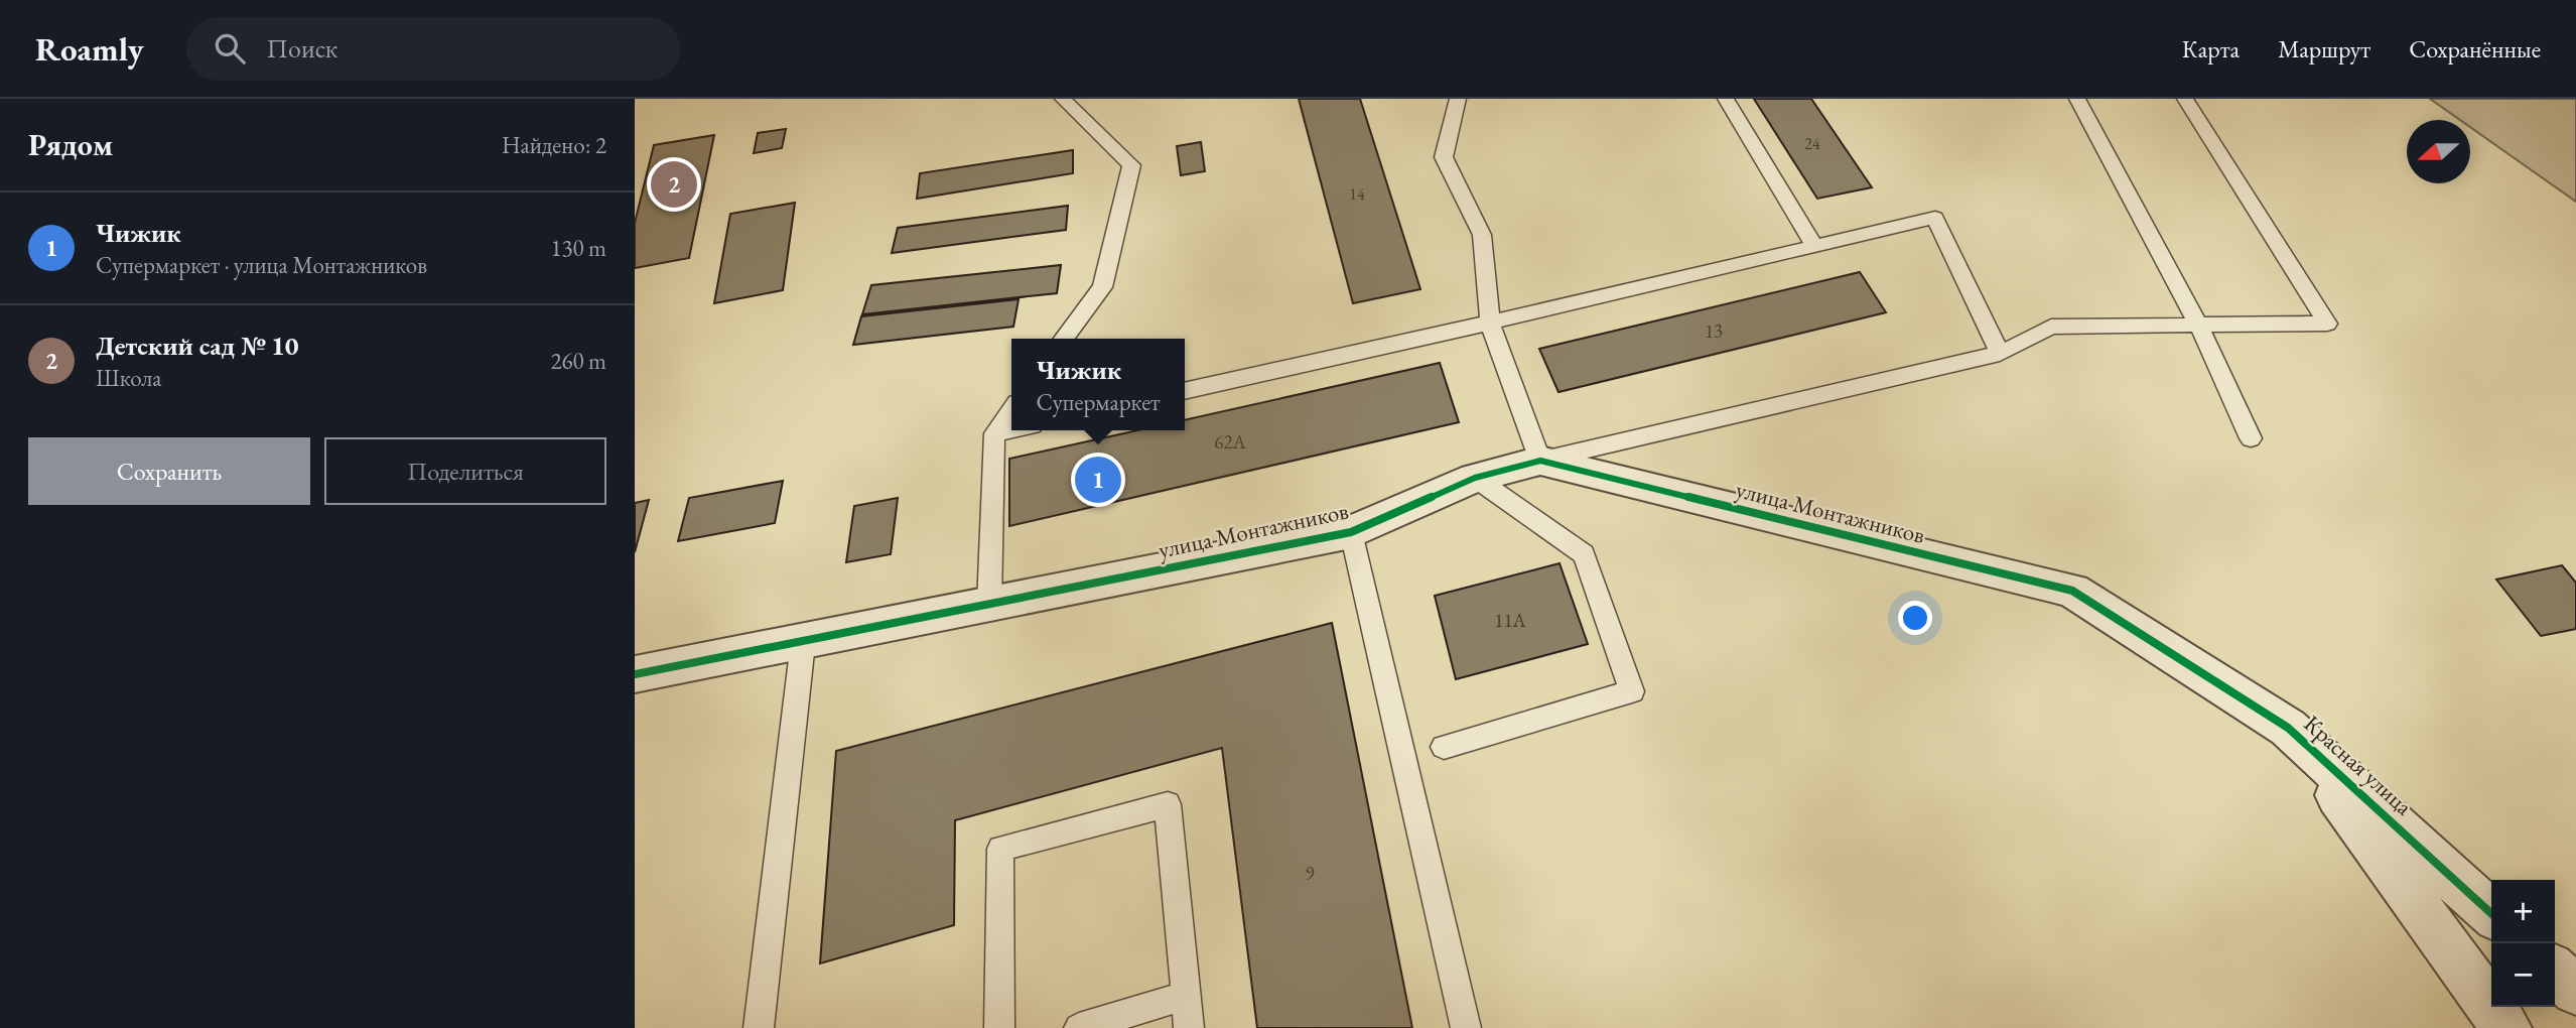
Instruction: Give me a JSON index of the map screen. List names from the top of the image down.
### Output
{
  "streets": {
    "street": ["улица Монтажников", "Красная улица"]
  },
  "crossings": [
    ["улица Монтажников", "Красная улица"]
  ],
  "house_numbers": [
    "24",
    "14",
    "13",
    "62А",
    "11А",
    "9"
  ],
  "north": "left",
  "page": {
    "header": "Roamly",
    "search": "Поиск",
    "nav": ["Карта", "Маршрут", "Сохранённые"],
    "heading": ["Рядом", "Найдено: 2"],
    "pins": ["2", "1"],
    "list": [
      {
        "mark": "1",
        "name": "Чижик",
        "note": "Супермаркет · улица Монтажников",
        "value": "130 m"
      },
      {
        "mark": "2",
        "name": "Детский сад № 10",
        "note": "Школа",
        "value": "260 m"
      }
    ],
    "popup": ["Чижик", "Супермаркет"],
    "buttons": ["Сохранить", "Поделиться"],
    "map_buttons": ["+", "−"]
  }
}
